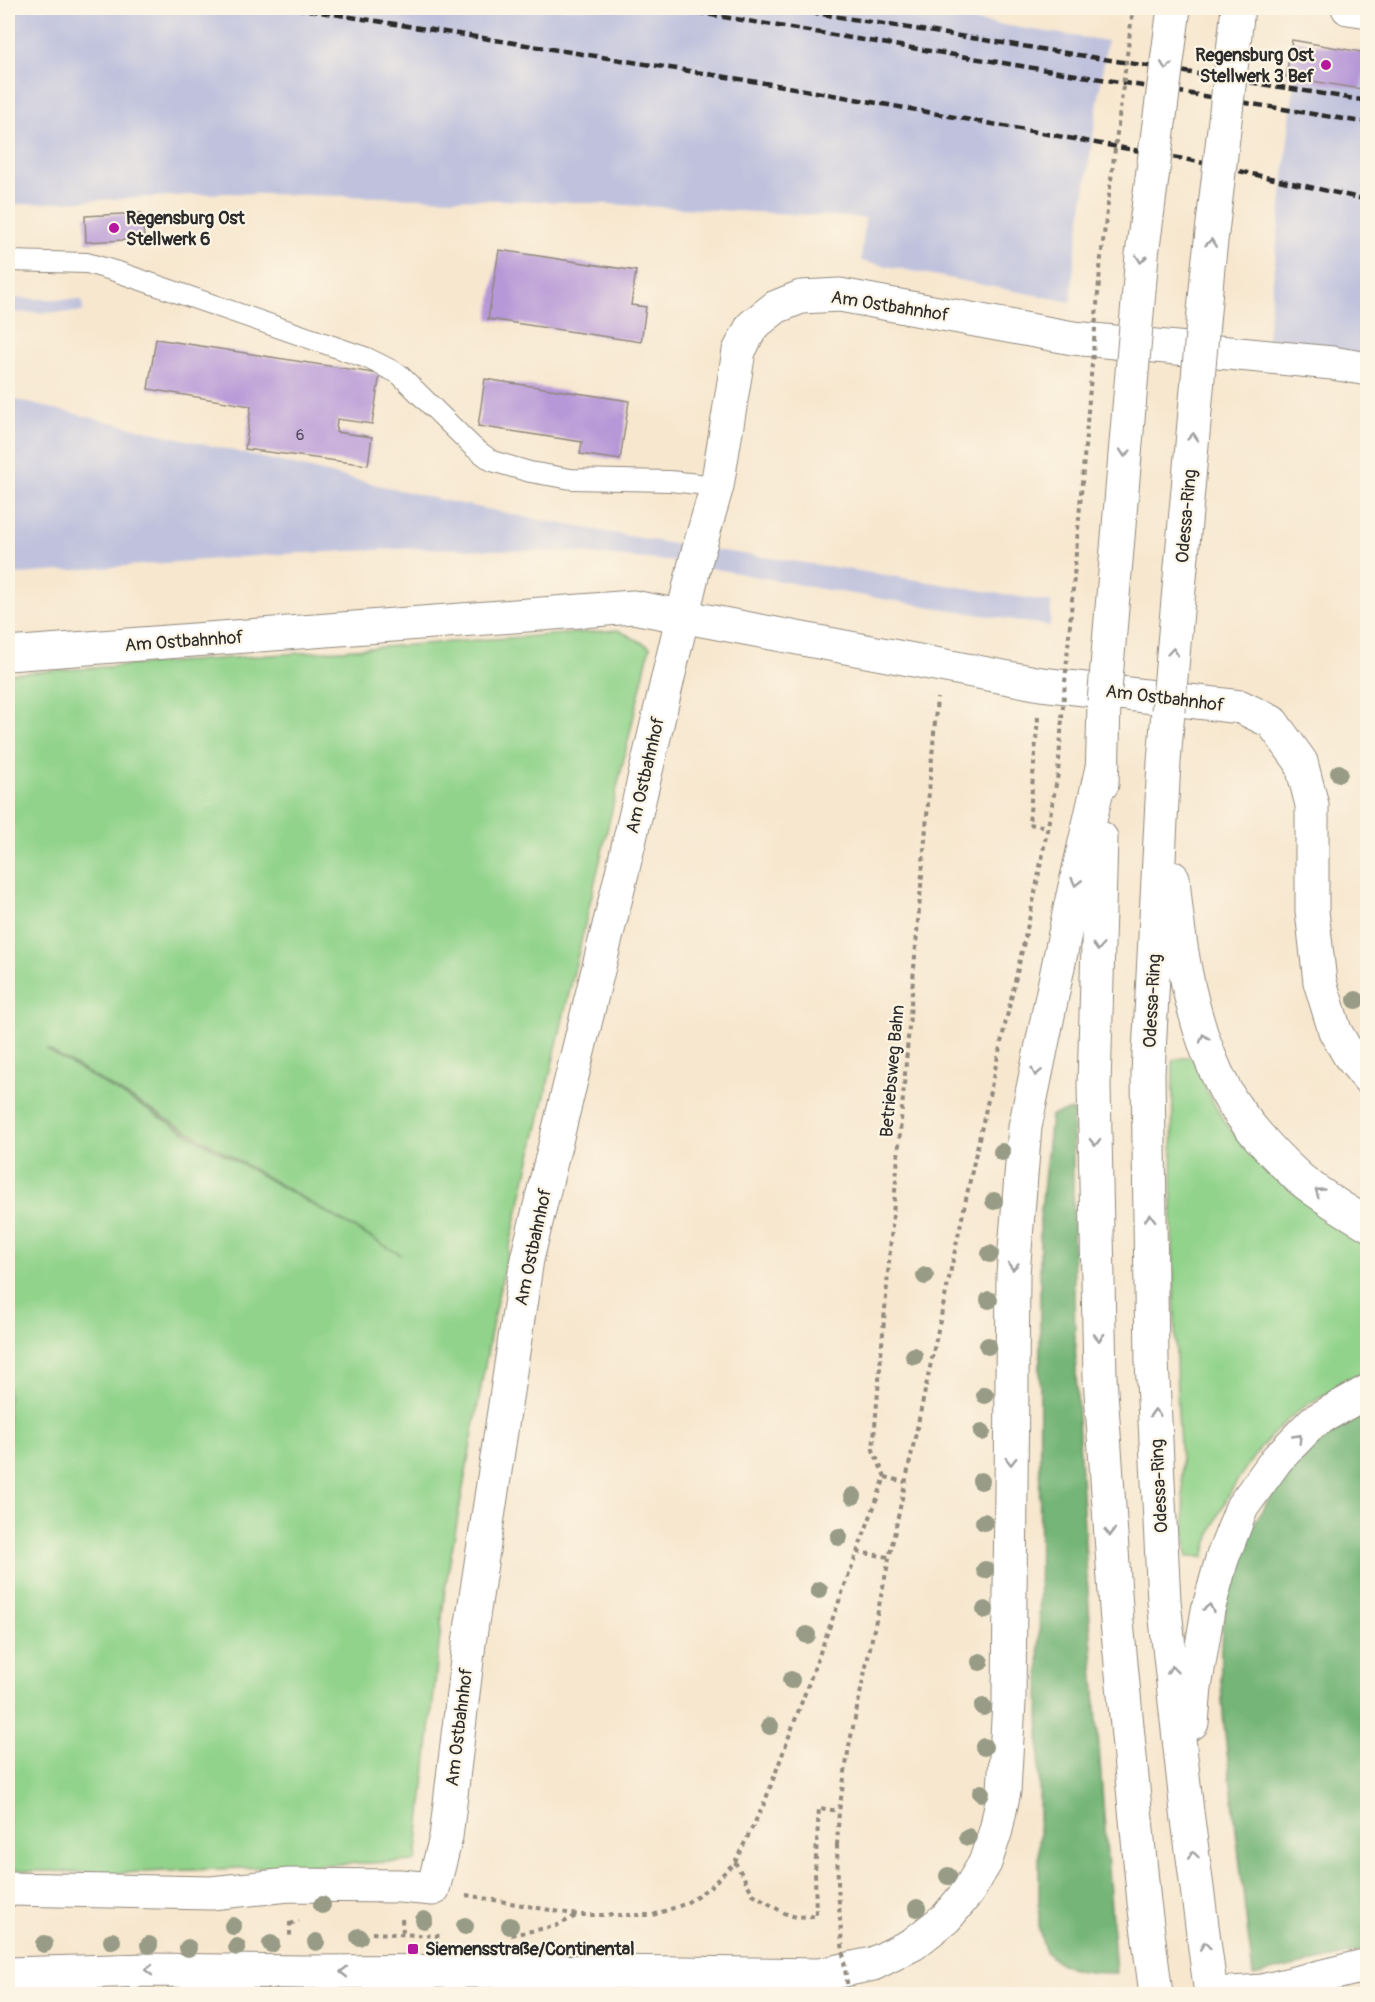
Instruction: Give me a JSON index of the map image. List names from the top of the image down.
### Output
{
  "streets": {
    "main road": ["Am Ostbahnhof", "Odessa-Ring"],
    "path": ["Betriebsweg Bahn"]
  },
  "crossings": [
    ["Am Ostbahnhof", "Betriebsweg Bahn"]
  ],
  "places": {
    "other": ["Regensburg Ost Stellwerk 3 Bef", "Regensburg Ost Stellwerk 6"],
    "transit": ["Siemensstraße/Continental"]
  },
  "house_numbers": ["6"]
}
